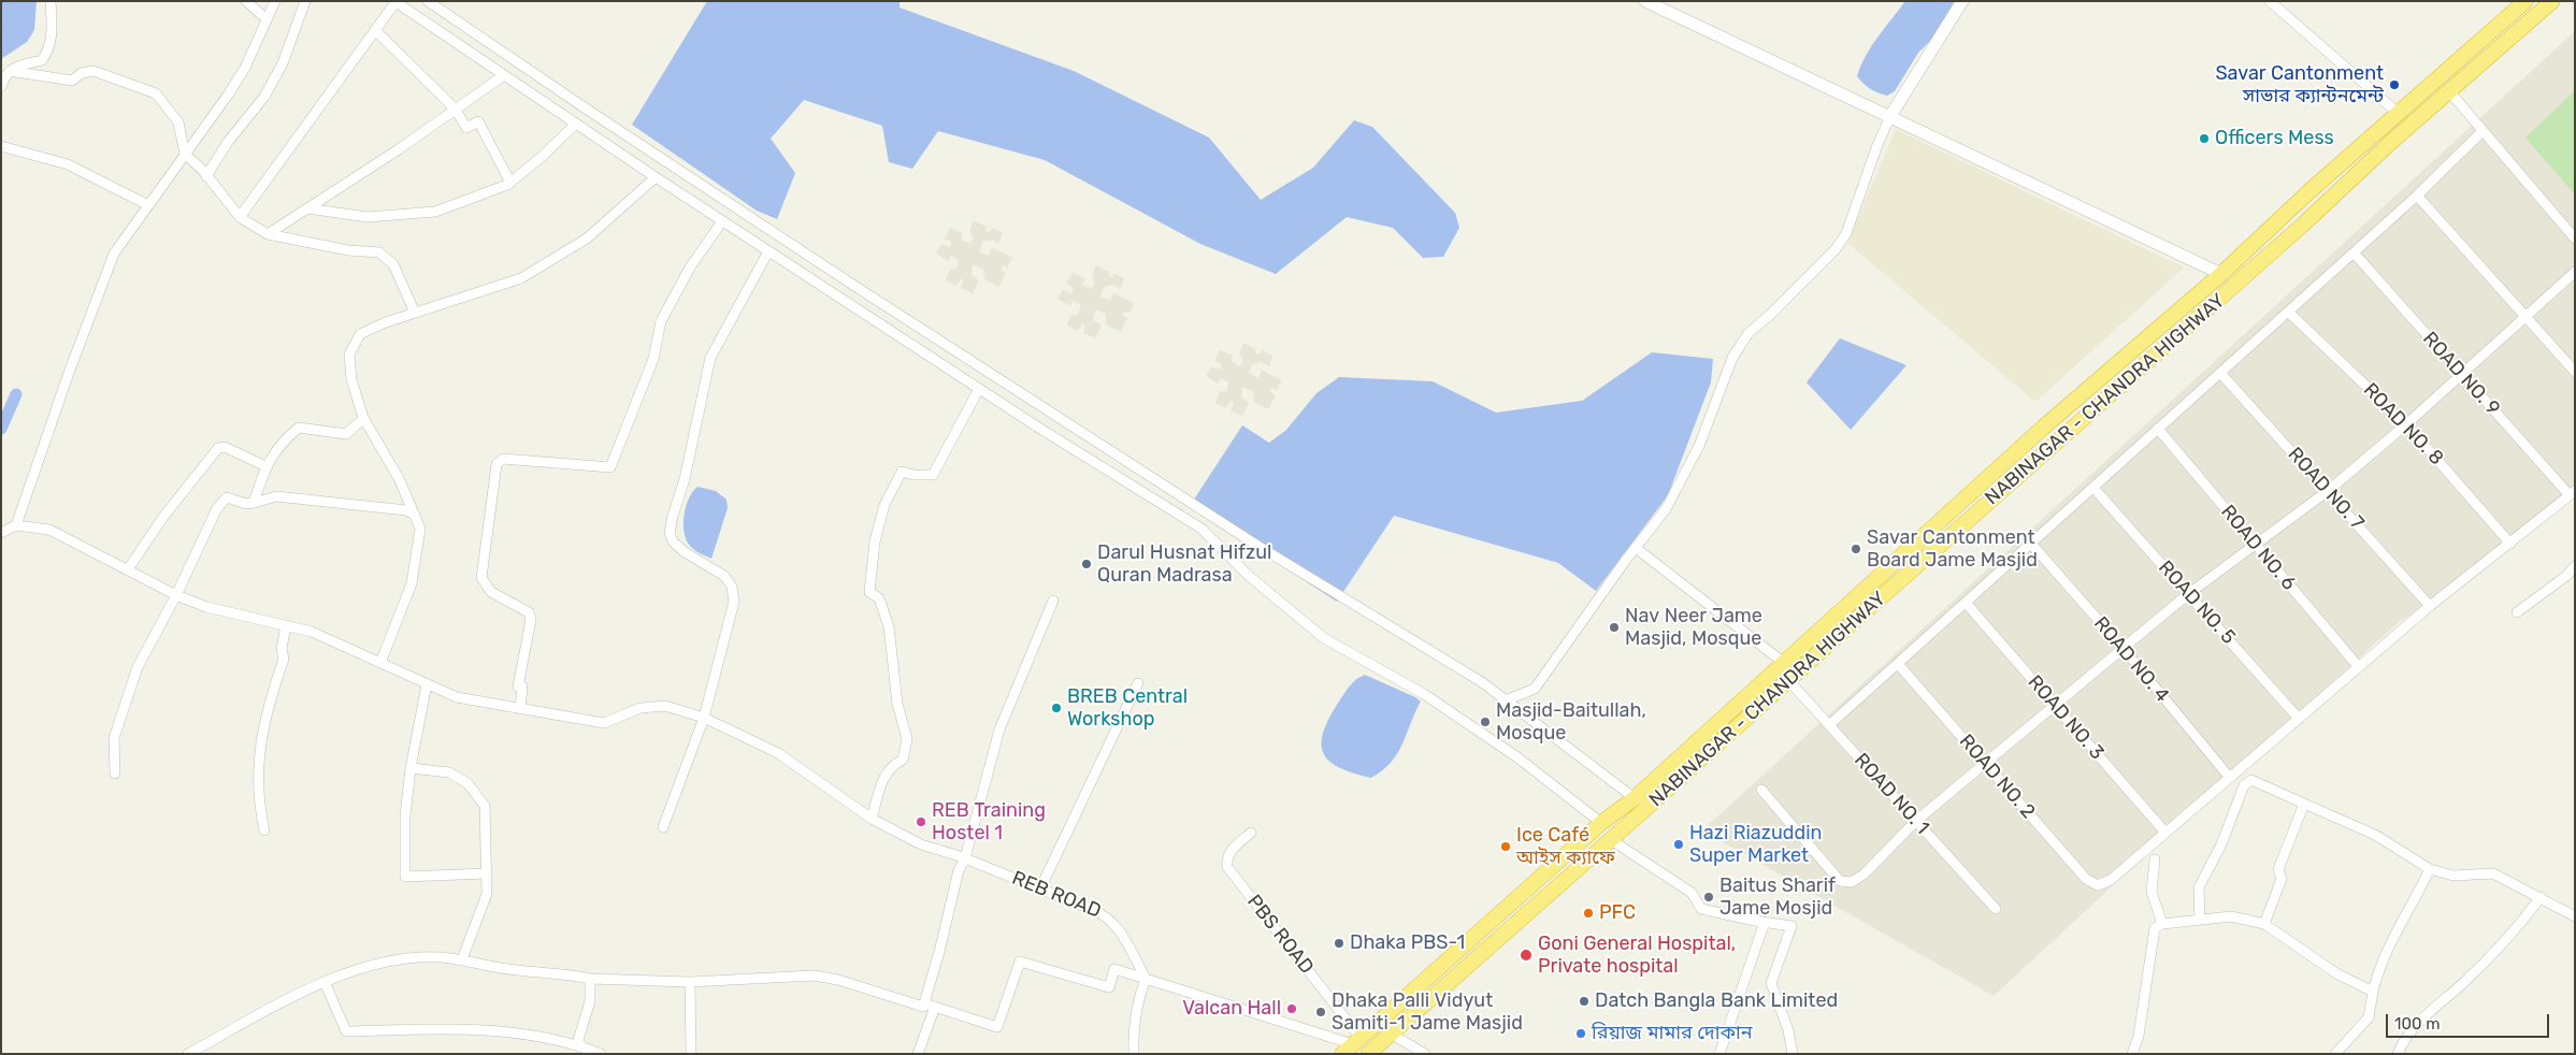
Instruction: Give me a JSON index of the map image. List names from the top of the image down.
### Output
{
  "streets": {
    "highway": ["NABINAGAR - CHANDRA HIGHWAY"],
    "street": [
      "ROAD NO. 9",
      "ROAD NO. 8",
      "ROAD NO. 7",
      "ROAD NO. 6",
      "ROAD NO. 5",
      "ROAD NO. 4",
      "ROAD NO. 3",
      "ROAD NO. 2",
      "ROAD NO. 1",
      "REB ROAD",
      "PBS ROAD"
    ]
  },
  "crossings": [
    ["NABINAGAR - CHANDRA HIGHWAY", "ROAD NO. 1"],
    ["NABINAGAR - CHANDRA HIGHWAY", "PBS ROAD"],
    ["ROAD NO. 3", "ROAD NO. 2"]
  ],
  "places": [
    "Savar Cantonment সাভার ক্যান্টনমেন্ট",
    "Officers Mess",
    "Savar Cantonment Board Jame Masjid",
    "Darul Husnat Hifzul Quran Madrasa",
    "Nav Neer Jame Masjid, Mosque",
    "BREB Central Workshop",
    "Masjid-Baitullah, Mosque",
    "REB Training Hostel 1",
    "Hazi Riazuddin Super Market",
    "Ice Café আইস ক্যাফে",
    "Baitus Sharif Jame Mosjid",
    "PFC",
    "Dhaka PBS-1",
    "Goni General Hospital, Private hospital",
    "Datch Bangla Bank Limited",
    "Valcan Hall",
    "Dhaka Palli Vidyut Samiti-1 Jame Masjid",
    "রিয়াজ মামার দোকান"
  ],
  "scale_bar": "100 m"
}
